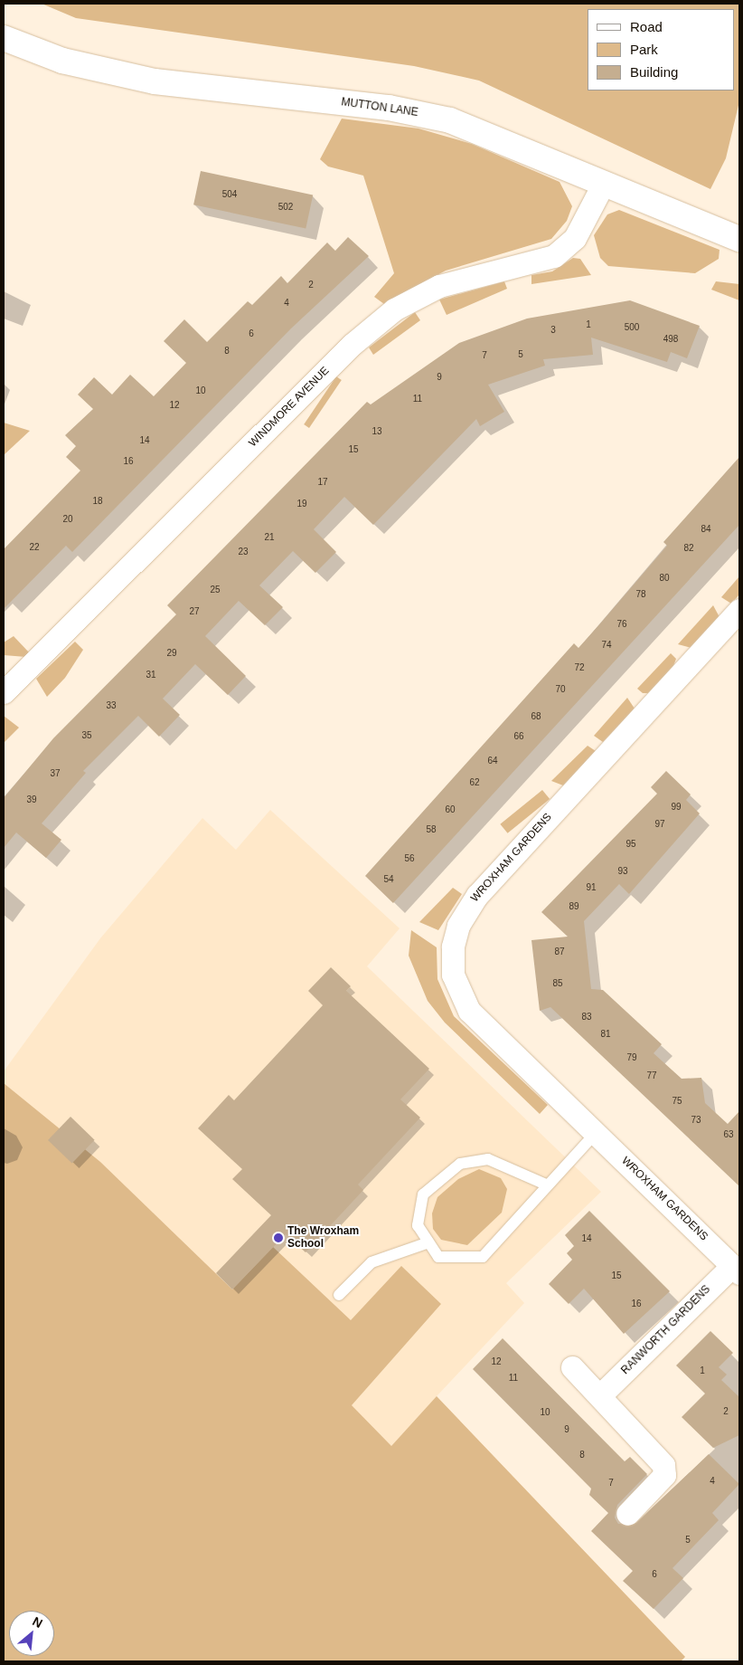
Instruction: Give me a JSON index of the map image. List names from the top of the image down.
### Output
{
  "streets": {
    "main road": ["MUTTON LANE"],
    "street": ["WINDMORE AVENUE", "WROXHAM GARDENS", "RANWORTH GARDENS"]
  },
  "crossings": [
    ["MUTTON LANE", "WINDMORE AVENUE"],
    ["WROXHAM GARDENS", "RANWORTH GARDENS"]
  ],
  "places": ["The Wroxham School"],
  "house_numbers": [
    "504",
    "502",
    "2",
    "4",
    "1",
    "500",
    "3",
    "6",
    "498",
    "8",
    "5",
    "7",
    "9",
    "10",
    "11",
    "12",
    "13",
    "14",
    "15",
    "16",
    "17",
    "18",
    "19",
    "20",
    "84",
    "21",
    "22",
    "82",
    "23",
    "80",
    "25",
    "78",
    "27",
    "76",
    "74",
    "29",
    "72",
    "31",
    "70",
    "33",
    "68",
    "35",
    "66",
    "64",
    "37",
    "62",
    "39",
    "99",
    "60",
    "97",
    "58",
    "95",
    "56",
    "93",
    "54",
    "91",
    "89",
    "87",
    "85",
    "83",
    "81",
    "79",
    "77",
    "75",
    "73",
    "63",
    "14",
    "15",
    "16",
    "12",
    "1",
    "11",
    "2",
    "10",
    "9",
    "8",
    "4",
    "7",
    "5",
    "6"
  ],
  "legend": ["Road", "Park", "Building"],
  "north": "top right"
}
